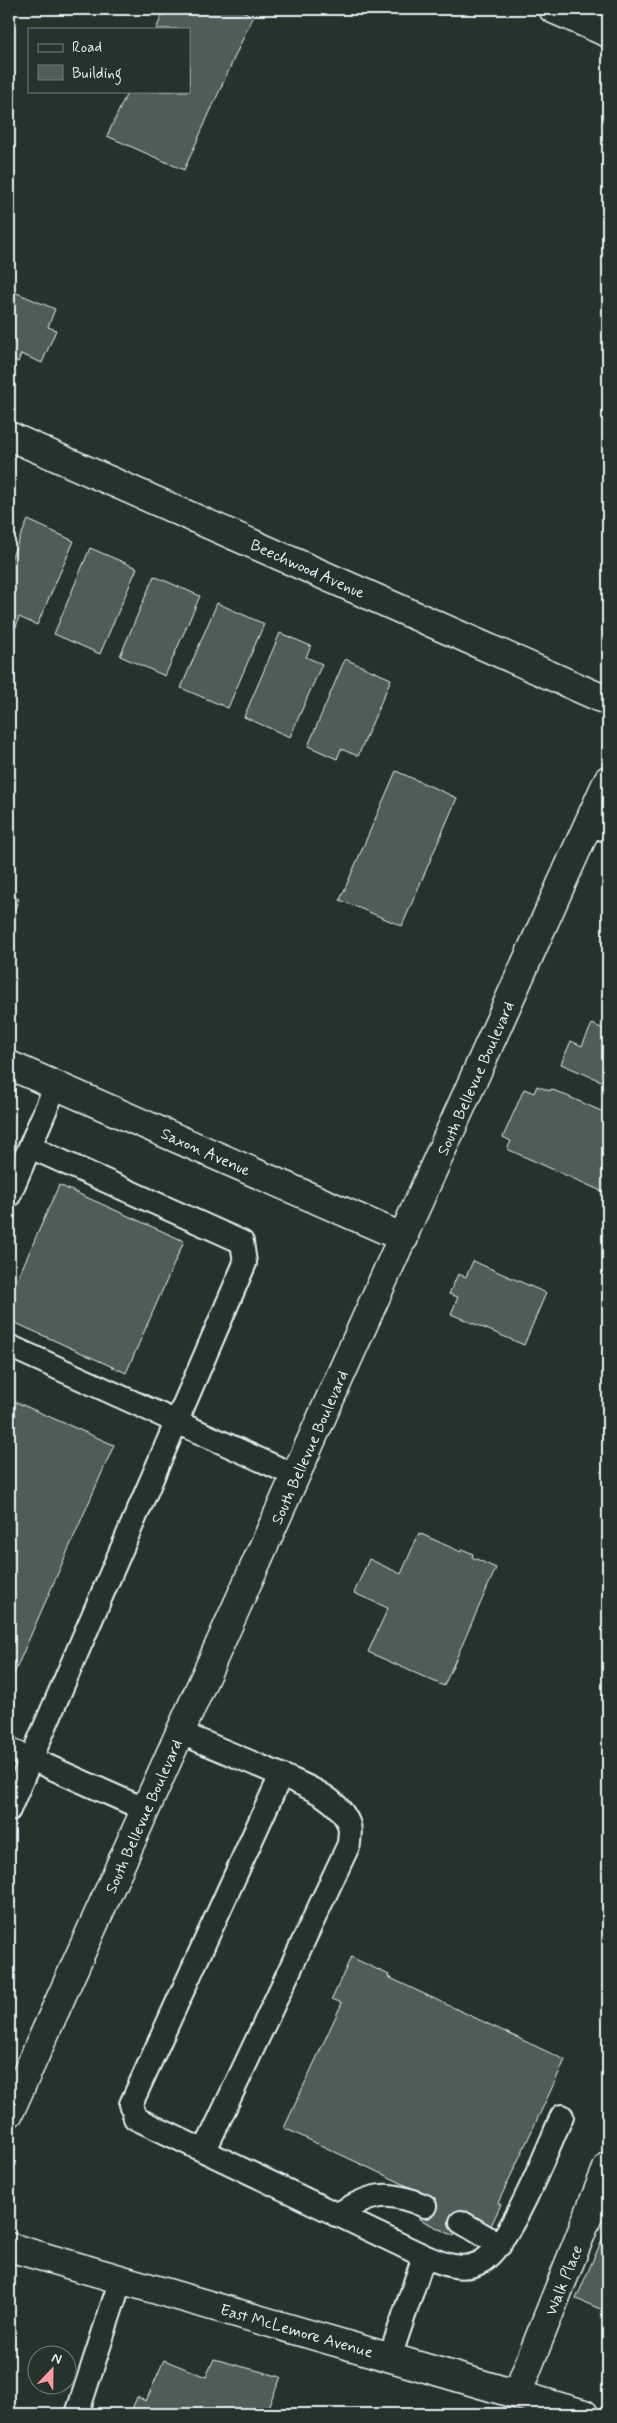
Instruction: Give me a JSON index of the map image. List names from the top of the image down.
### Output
{
  "streets": {
    "main road": [
      "Beechwood Avenue",
      "South Bellevue Boulevard",
      "Saxon Avenue",
      "Walk Place",
      "East McLemore Avenue"
    ]
  },
  "crossings": [
    ["South Bellevue Boulevard", "Saxon Avenue"],
    ["Walk Place", "East McLemore Avenue"]
  ],
  "legend": ["Road", "Building"],
  "north": "top"
}
